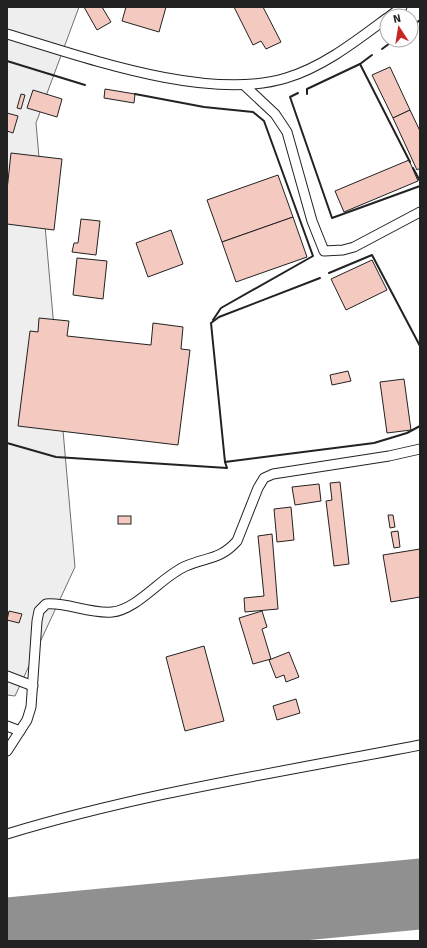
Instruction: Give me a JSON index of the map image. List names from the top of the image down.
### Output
{
  "north": "top"
}
